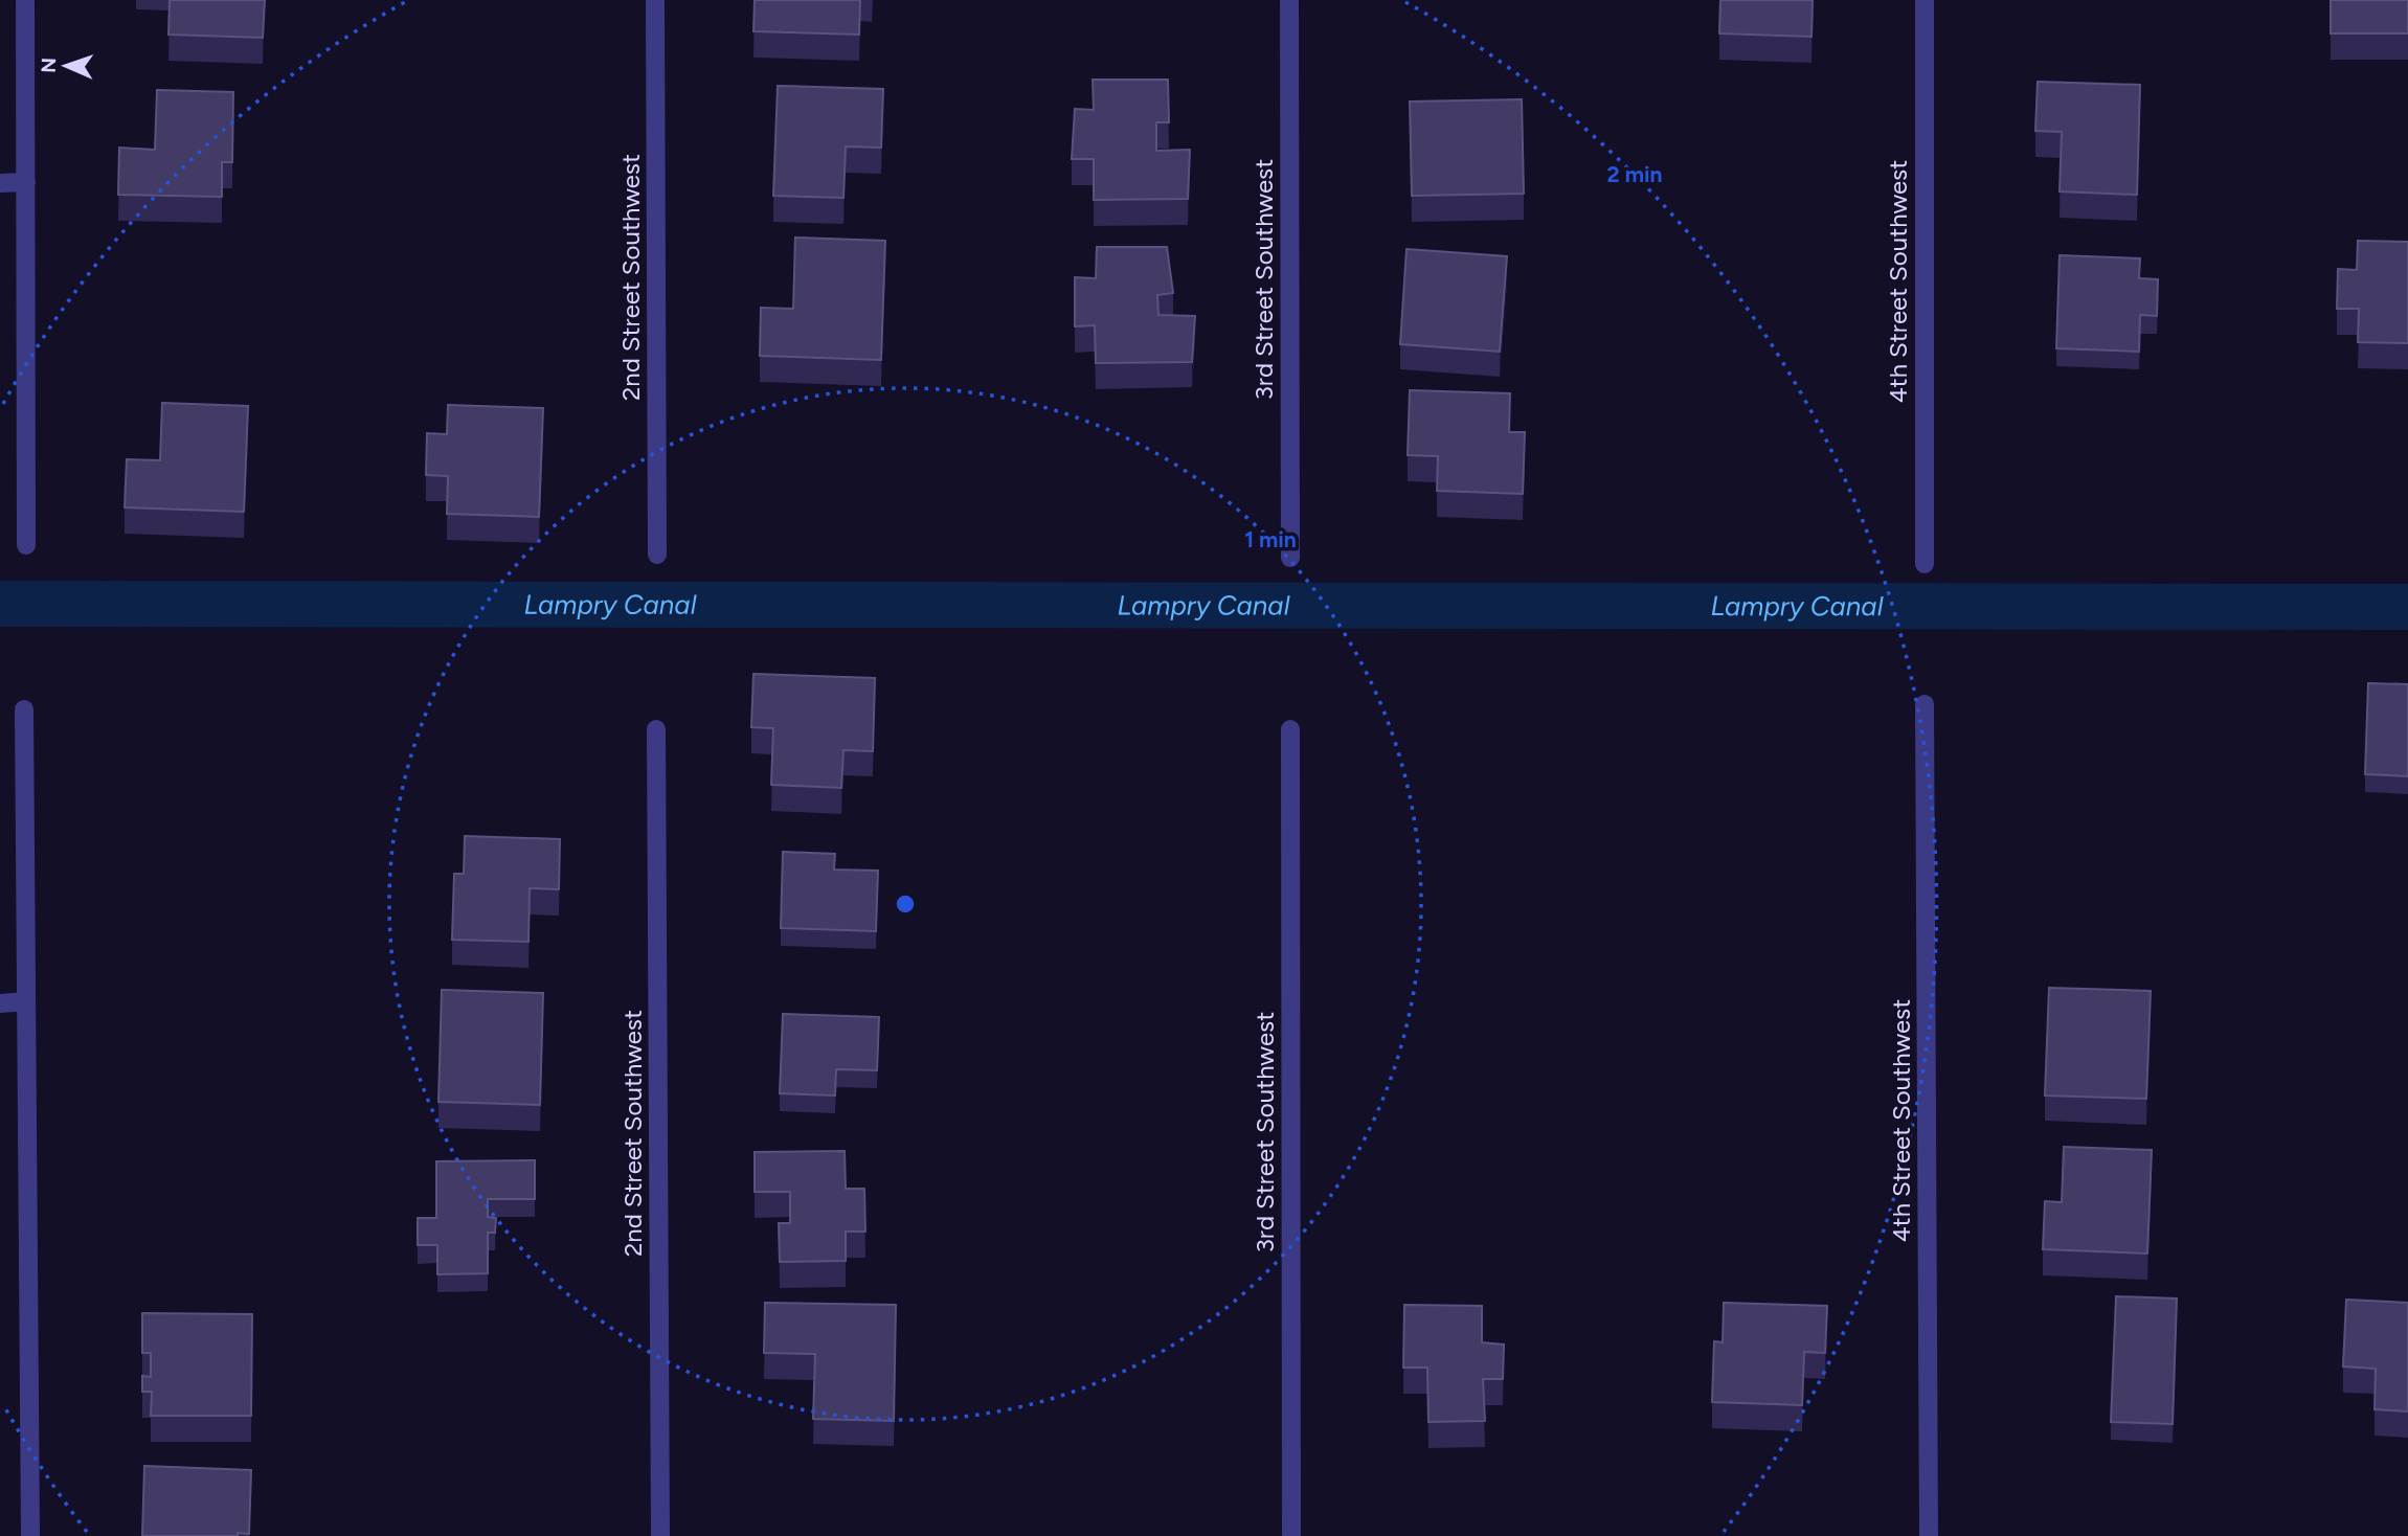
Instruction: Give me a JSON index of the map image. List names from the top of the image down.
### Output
{
  "streets": {
    "street": ["2nd Street Southwest", "3rd Street Southwest", "4th Street Southwest"]
  },
  "water": ["Lampry Canal"],
  "north": "left",
  "rings": ["2 min", "1 min"]
}
